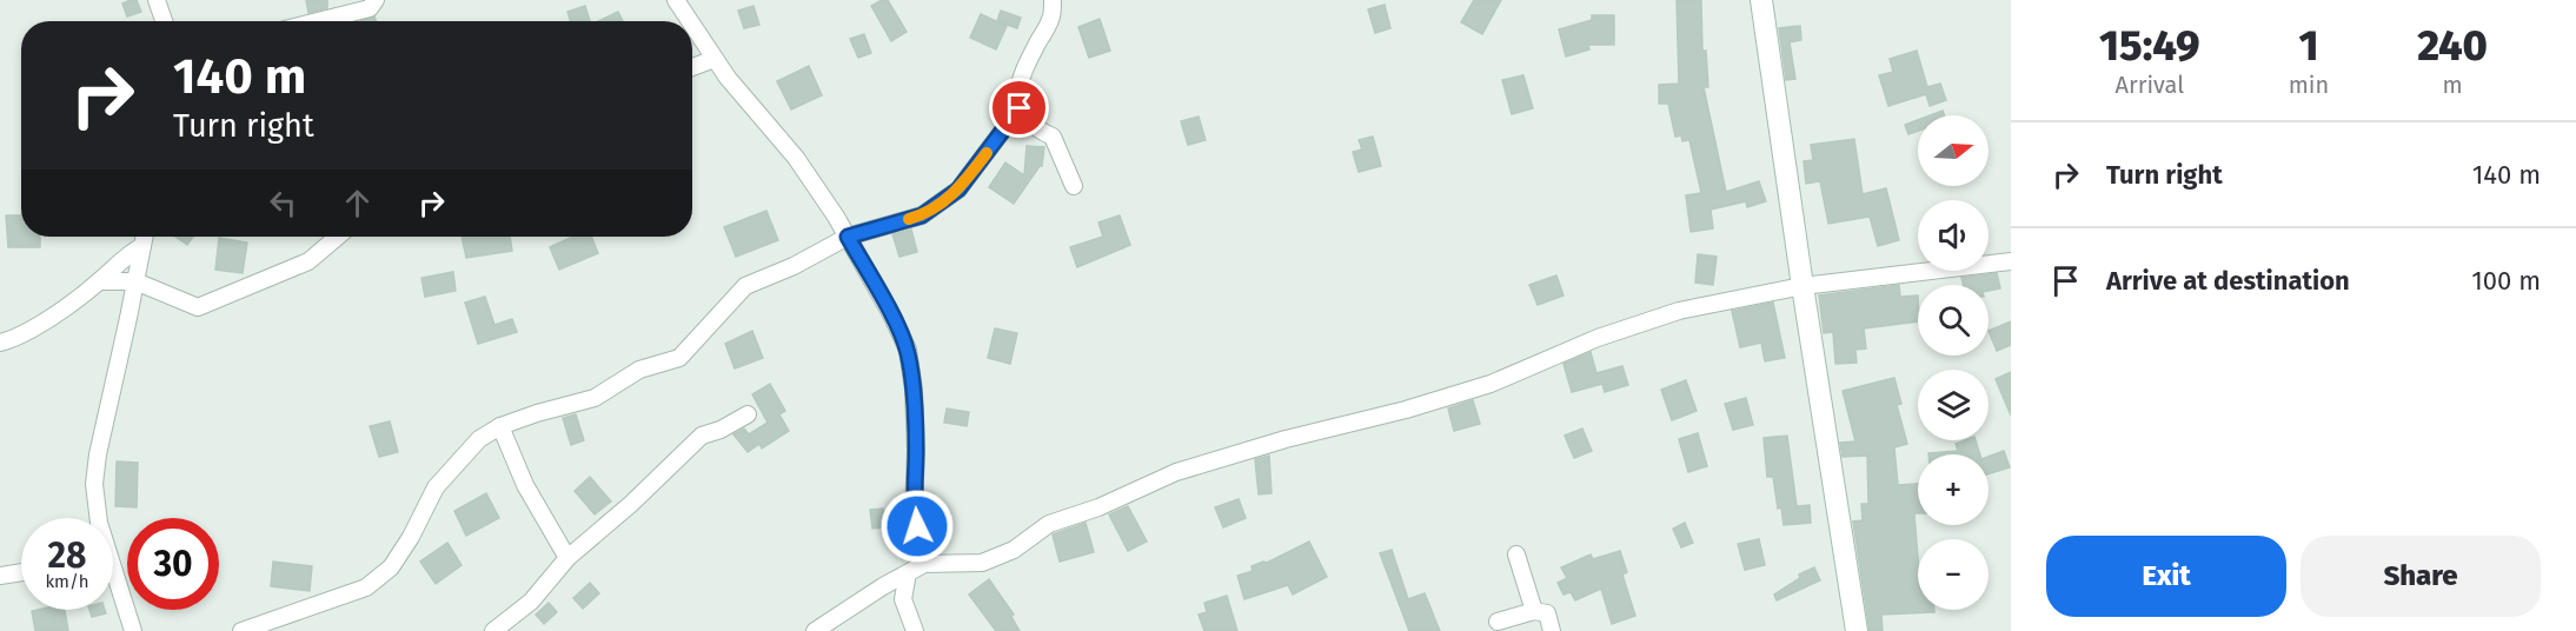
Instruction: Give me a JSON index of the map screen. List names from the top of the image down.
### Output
{
  "north": "right",
  "page": {
    "eta": [
      "15:49",
      "Arrival",
      "1",
      "min",
      "240",
      "m"
    ],
    "turn": ["140 m", "Turn right"],
    "map_buttons": ["+", "−"],
    "list": [
      {
        "name": "Turn right",
        "value": "140 m"
      },
      {
        "name": "Arrive at destination",
        "value": "100 m"
      }
    ],
    "speed": "28 km/h",
    "limit": "30",
    "buttons": ["Exit", "Share"]
  }
}
